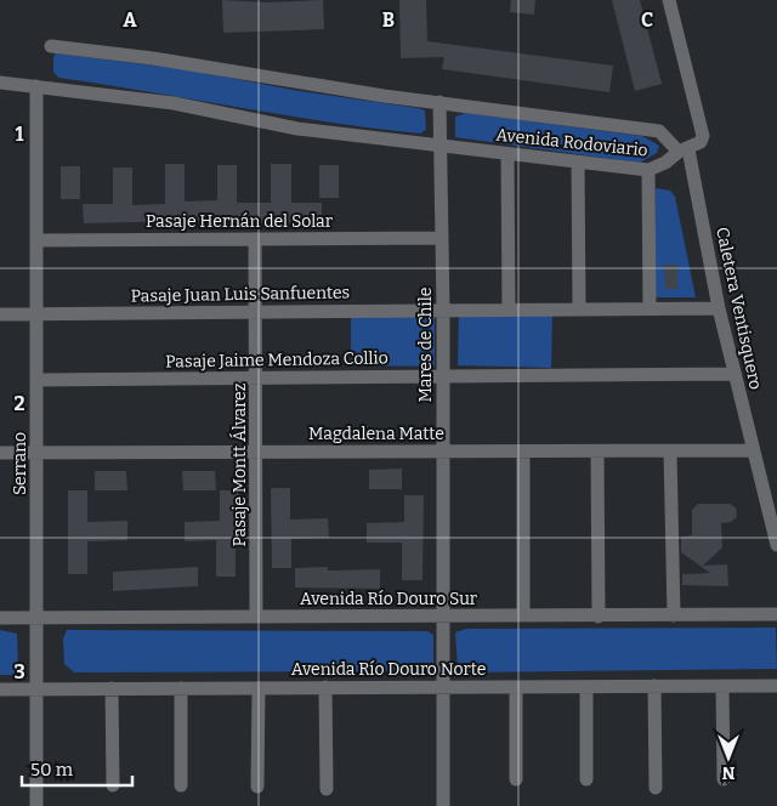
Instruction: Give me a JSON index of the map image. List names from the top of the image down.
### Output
{
  "streets": {
    "street": [
      "Avenida Rodoviario",
      "Pasaje Hernán del Solar",
      "Pasaje Juan Luis Sanfuentes",
      "Caletera Ventisquero",
      "Mares de Chile",
      "Pasaje Jaime Mendoza Collio",
      "Magdalena Matte",
      "Serrano",
      "Pasaje Montt Álvarez",
      "Avenida Río Douro Sur",
      "Avenida Río Douro Norte"
    ]
  },
  "crossings": [
    ["Avenida Rodoviario", "Caletera Ventisquero"],
    ["Avenida Rodoviario", "Mares de Chile"],
    ["Avenida Rodoviario", "Serrano"],
    ["Pasaje Hernán del Solar", "Mares de Chile"],
    ["Pasaje Hernán del Solar", "Serrano"],
    ["Pasaje Hernán del Solar", "Pasaje Montt Álvarez"],
    ["Pasaje Juan Luis Sanfuentes", "Caletera Ventisquero"],
    ["Pasaje Juan Luis Sanfuentes", "Mares de Chile"],
    ["Pasaje Juan Luis Sanfuentes", "Serrano"],
    ["Pasaje Juan Luis Sanfuentes", "Pasaje Montt Álvarez"],
    ["Caletera Ventisquero", "Pasaje Jaime Mendoza Collio"],
    ["Caletera Ventisquero", "Magdalena Matte"],
    ["Mares de Chile", "Pasaje Jaime Mendoza Collio"],
    ["Mares de Chile", "Magdalena Matte"],
    ["Mares de Chile", "Avenida Río Douro Sur"],
    ["Mares de Chile", "Avenida Río Douro Norte"],
    ["Pasaje Jaime Mendoza Collio", "Serrano"],
    ["Pasaje Jaime Mendoza Collio", "Pasaje Montt Álvarez"],
    ["Magdalena Matte", "Serrano"],
    ["Magdalena Matte", "Pasaje Montt Álvarez"],
    ["Serrano", "Avenida Río Douro Sur"],
    ["Serrano", "Avenida Río Douro Norte"],
    ["Pasaje Montt Álvarez", "Avenida Río Douro Sur"]
  ],
  "scale_bar": "50 m",
  "north": "bottom",
  "grid": {
    "columns": ["A", "B", "C"],
    "rows": ["1", "2", "3"]
  }
}
